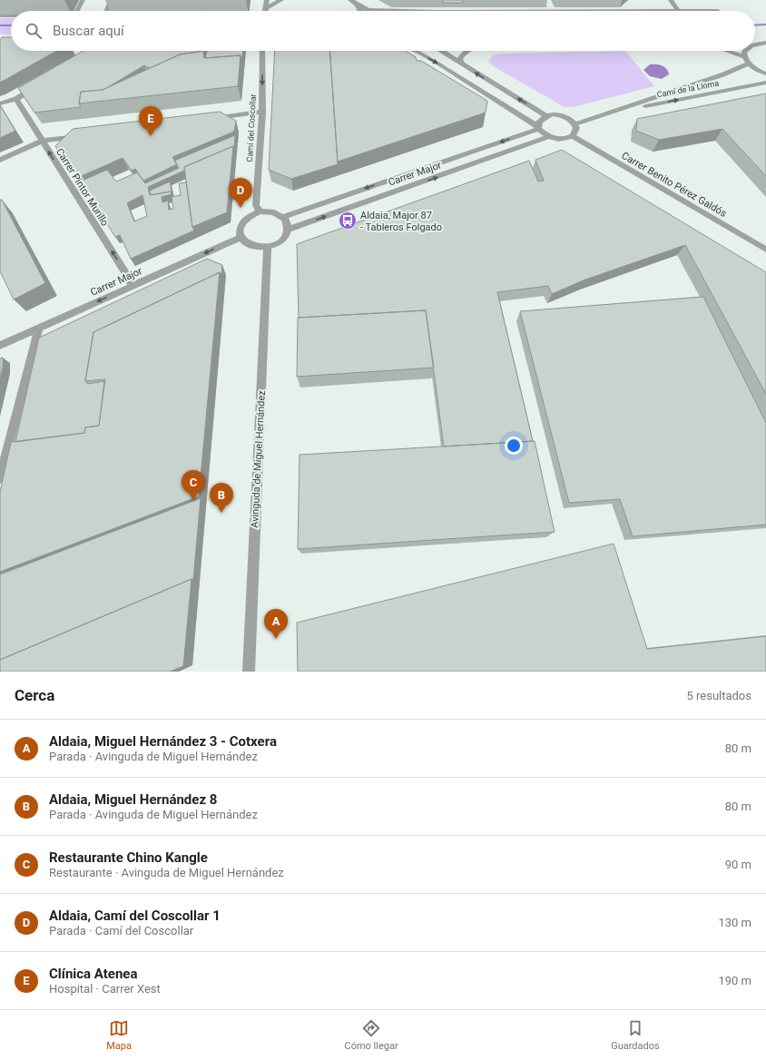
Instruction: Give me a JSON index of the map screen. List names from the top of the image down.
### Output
{
  "streets": {
    "street": [
      "Camí de la Lloma",
      "Camí del Coscollar",
      "Carrer Major",
      "Carrer Benito Pérez Galdós",
      "Carrer Pintor Murillo",
      "Avinguda de Miguel Hernández"
    ]
  },
  "crossings": [
    ["Camí de la Lloma", "Carrer Major"],
    ["Camí de la Lloma", "Carrer Benito Pérez Galdós"],
    ["Camí del Coscollar", "Carrer Major"],
    ["Camí del Coscollar", "Avinguda de Miguel Hernández"],
    ["Carrer Major", "Carrer Benito Pérez Galdós"],
    ["Carrer Major", "Carrer Pintor Murillo"],
    ["Carrer Major", "Avinguda de Miguel Hernández"]
  ],
  "one_way": ["Camí del Coscollar", "Carrer Pintor Murillo"],
  "places": {
    "bus stop": ["Aldaia, Major 87 - Tableros Folgado"]
  },
  "page": {
    "search": "Buscar aquí",
    "pins": [
      "E",
      "D",
      "C",
      "B",
      "A"
    ],
    "heading": ["Cerca", "5 resultados"],
    "list": [
      {
        "mark": "A",
        "name": "Aldaia, Miguel Hernández 3 - Cotxera",
        "note": "Parada · Avinguda de Miguel Hernández",
        "value": "80 m"
      },
      {
        "mark": "B",
        "name": "Aldaia, Miguel Hernández 8",
        "note": "Parada · Avinguda de Miguel Hernández",
        "value": "80 m"
      },
      {
        "mark": "C",
        "name": "Restaurante Chino Kangle",
        "note": "Restaurante · Avinguda de Miguel Hernández",
        "value": "90 m"
      },
      {
        "mark": "D",
        "name": "Aldaia, Camí del Coscollar 1",
        "note": "Parada · Camí del Coscollar",
        "value": "130 m"
      },
      {
        "mark": "E",
        "name": "Clínica Atenea",
        "note": "Hospital · Carrer Xest",
        "value": "190 m"
      }
    ],
    "nav": ["Mapa", "Cómo llegar", "Guardados"]
  }
}
